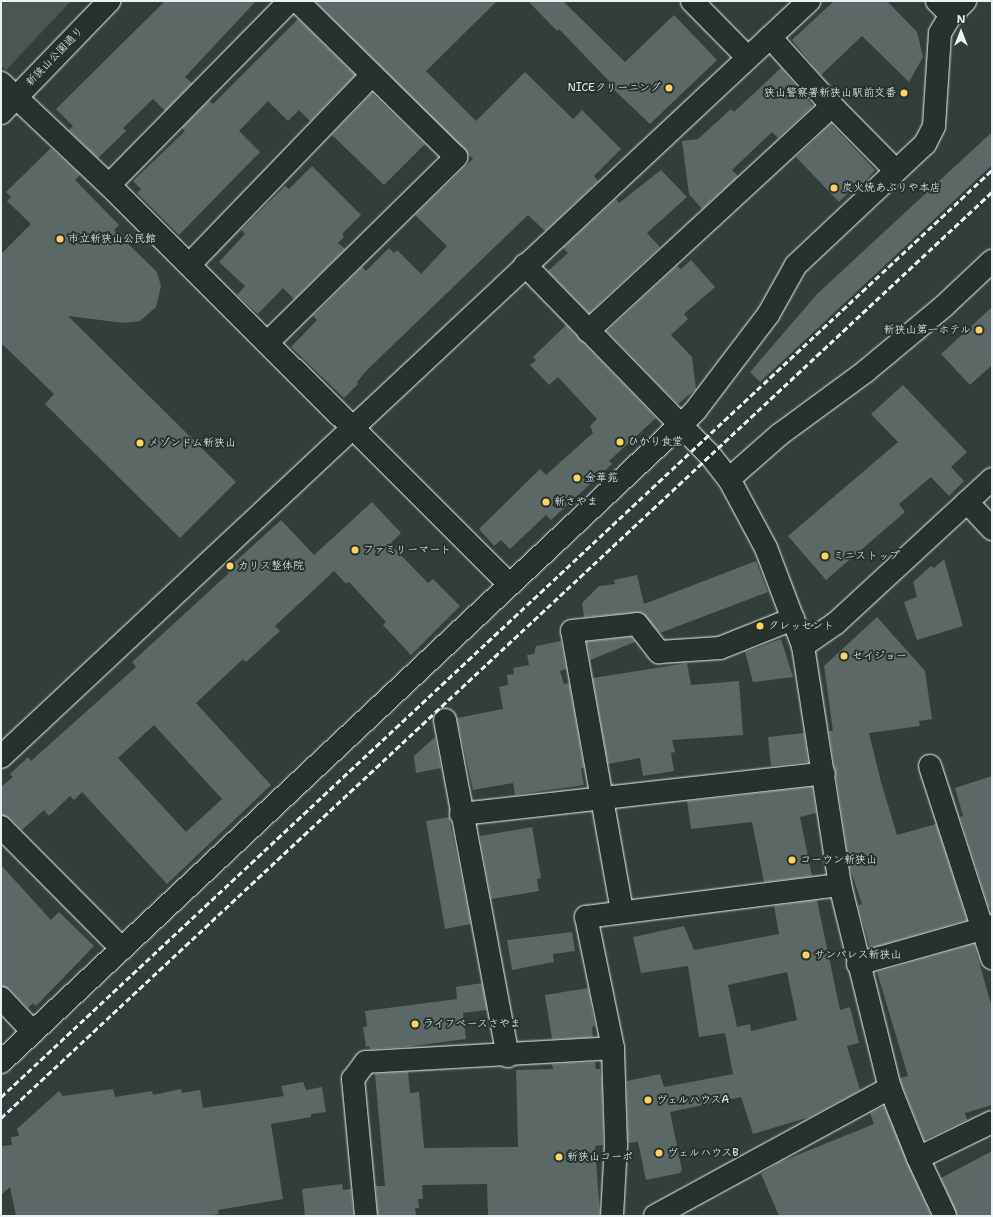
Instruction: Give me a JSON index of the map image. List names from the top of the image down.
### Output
{
  "streets": {
    "street": ["新狭山公園通り"]
  },
  "places": [
    "NICEクリーニング",
    "狭山警察署新狭山駅前交番",
    "炭火焼あぶりや本店",
    "市立新狭山公民館",
    "新狭山第一ホテル",
    "ひかり食堂",
    "メゾンドム新狭山",
    "金華苑",
    "新さやま",
    "ファミリーマート",
    "ミニストップ",
    "カリス整体院",
    "クレッセント",
    "セイジョー",
    "コーウン新狭山",
    "サンパレス新狭山",
    "ライフベースさやま",
    "ヴェルハウスA",
    "ヴェルハウスB",
    "新狭山コーポ"
  ],
  "north": "top"
}
